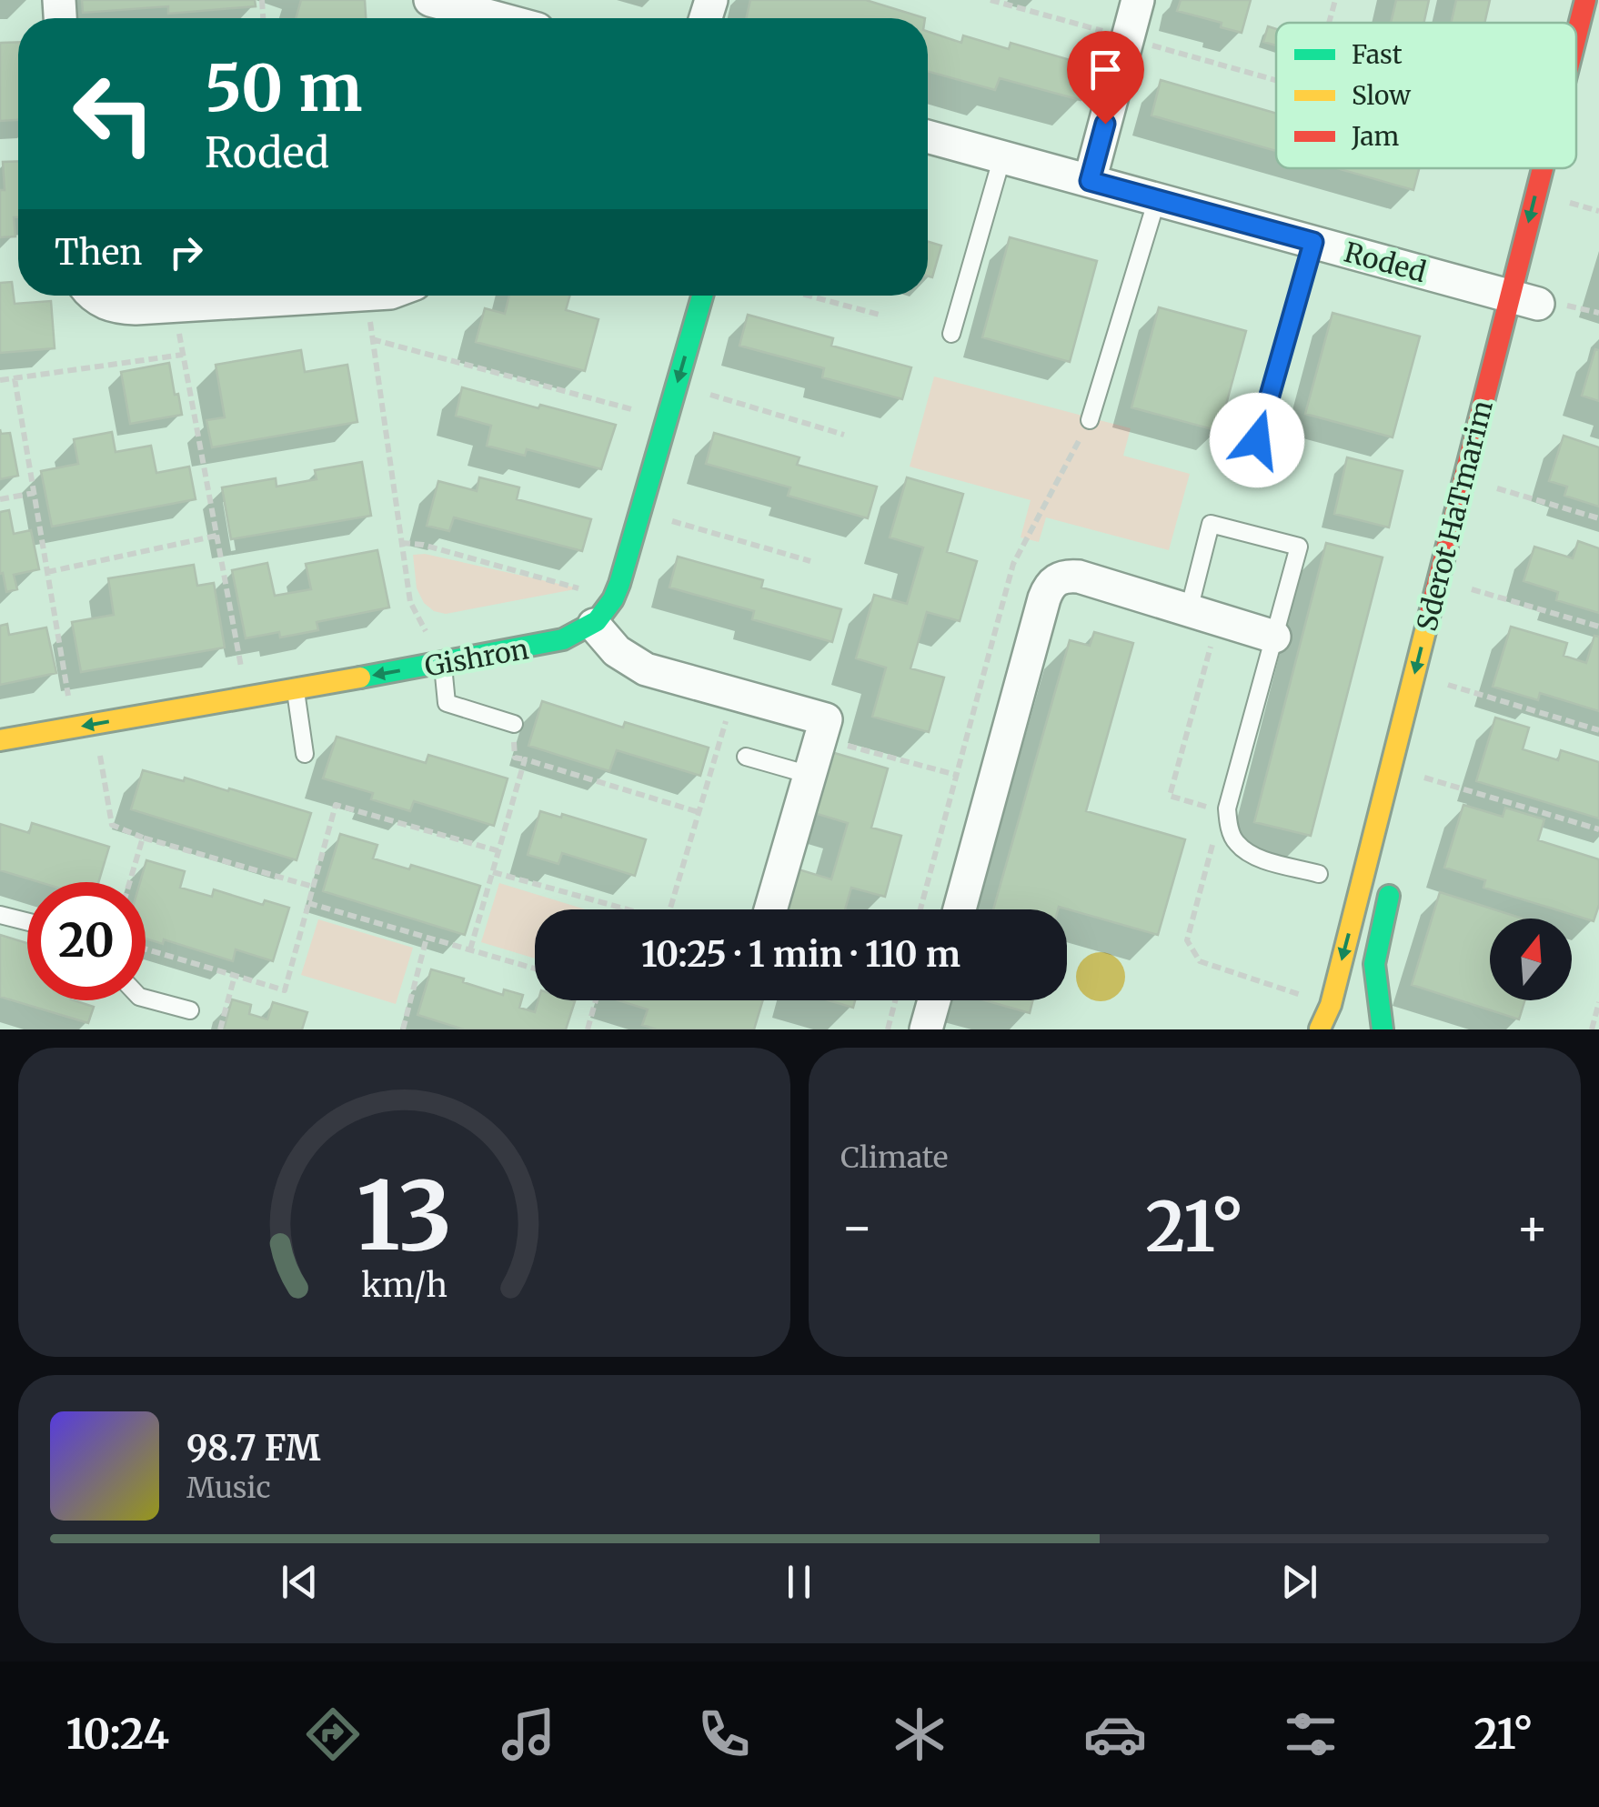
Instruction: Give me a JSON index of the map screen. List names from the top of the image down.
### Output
{
  "streets": {
    "street": ["Roded", "Sderot HaTmarim", "Gishron"]
  },
  "crossings": [
    ["Roded", "Sderot HaTmarim"]
  ],
  "one_way": ["Sderot HaTmarim", "Gishron"],
  "legend": ["Fast", "Slow", "Jam"],
  "north": "top",
  "page": {
    "turn": ["50 m", "Roded"],
    "then": "Then",
    "limit": "20",
    "trip": "10:25 · 1 min · 110 m",
    "tile": "Climate",
    "heat": ["−", "21°", "+"],
    "song": ["98.7 FM", "Music"],
    "tabs": ["10:24", "21°"],
    "gauge": ["13", "km/h"]
  }
}
